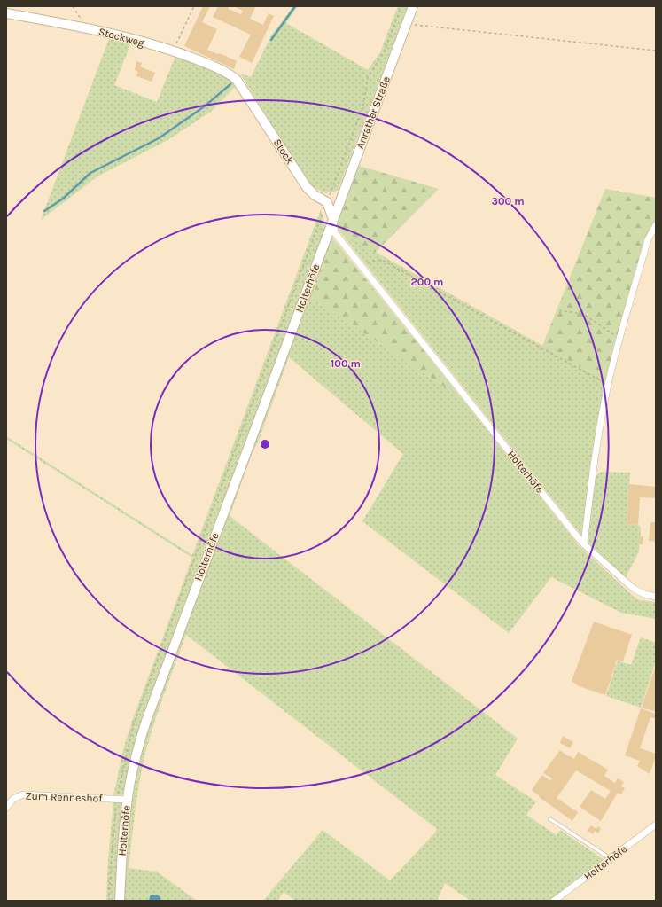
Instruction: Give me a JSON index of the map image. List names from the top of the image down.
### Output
{
  "streets": {
    "main road": [
      "Stockweg",
      "Anrather Straße",
      "Stock",
      "Holterhöfe"
    ],
    "street": ["Zum Renneshof"]
  },
  "crossings": [
    ["Stockweg", "Stock"],
    ["Anrather Straße", "Stock"],
    ["Anrather Straße", "Holterhöfe"],
    ["Stock", "Holterhöfe"],
    ["Holterhöfe", "Zum Renneshof"]
  ],
  "rings": ["300 m", "200 m", "100 m"]
}
